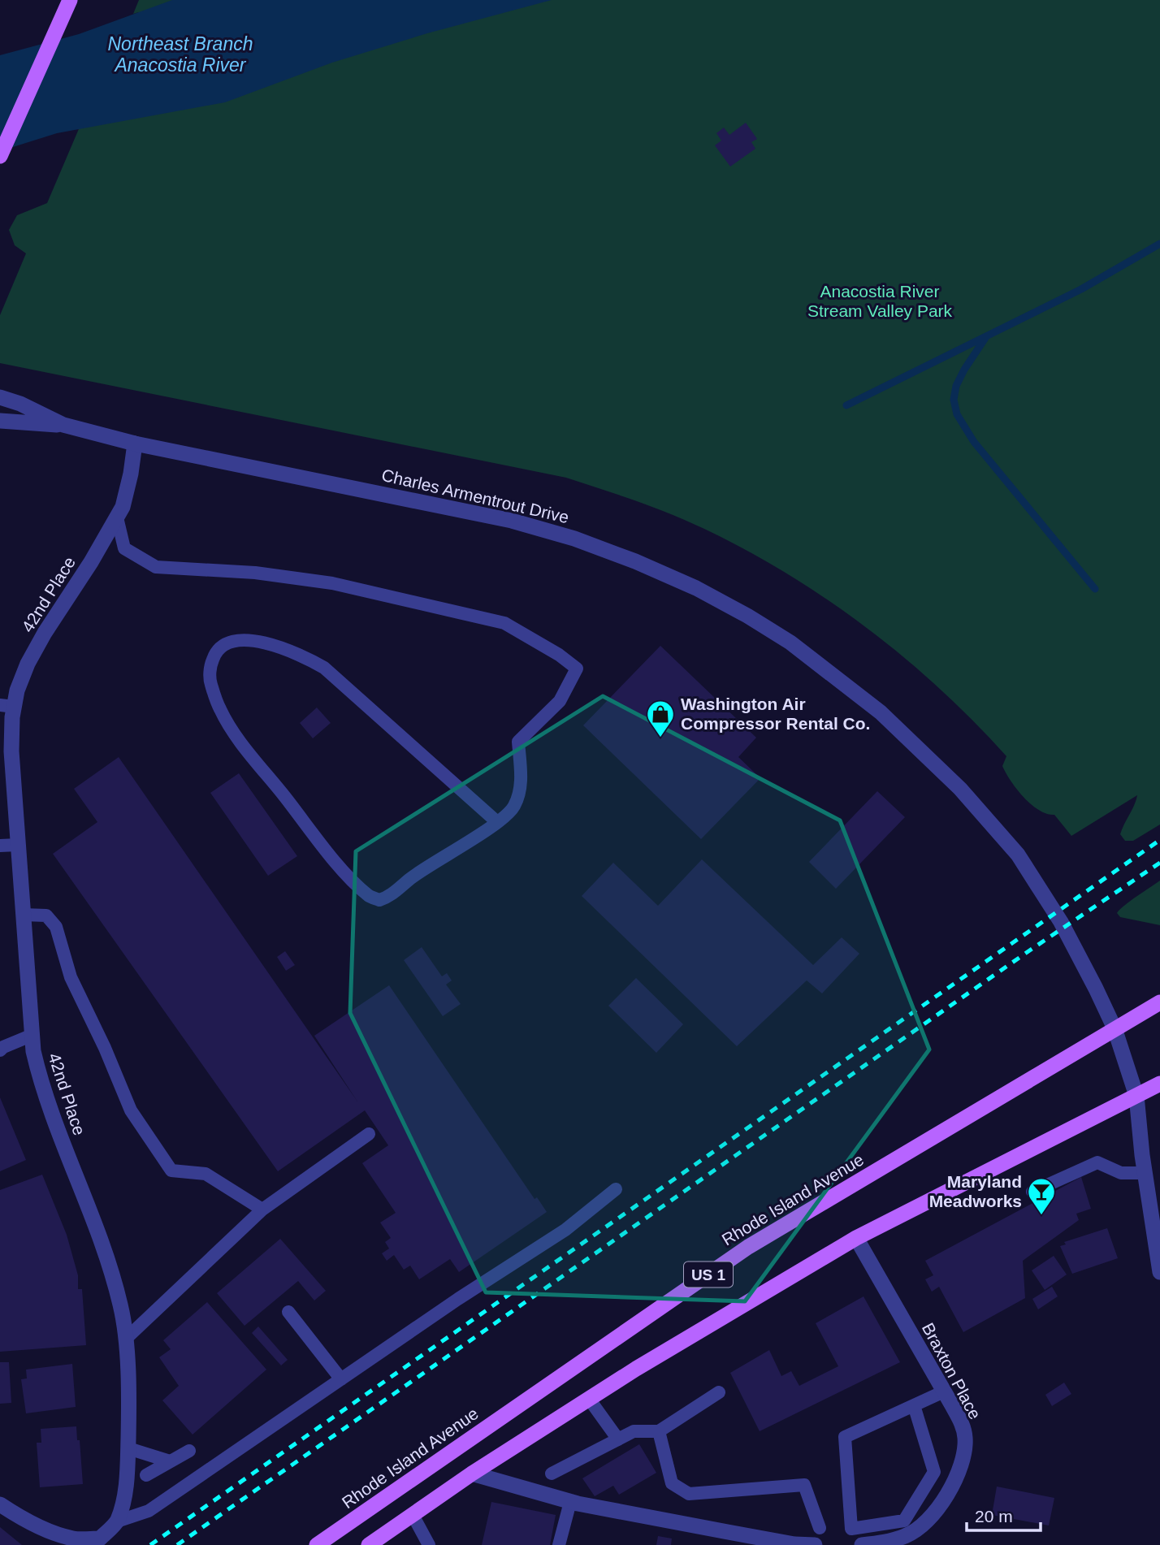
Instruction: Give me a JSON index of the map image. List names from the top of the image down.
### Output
{
  "streets": {
    "main road": ["Rhode Island Avenue", "US 1"],
    "street": ["Charles Armentrout Drive", "42nd Place", "Braxton Place"]
  },
  "crossings": [
    ["Charles Armentrout Drive", "42nd Place"],
    ["Charles Armentrout Drive", "Rhode Island Avenue"],
    ["Charles Armentrout Drive", "US 1"],
    ["US 1", "Braxton Place"]
  ],
  "water": ["Northeast Branch Anacostia River"],
  "parks": ["Anacostia River Stream Valley Park"],
  "places": {
    "shop": ["Washington Air Compressor Rental Co."],
    "bar": ["Maryland Meadworks"]
  },
  "scale_bar": "20 m"
}
